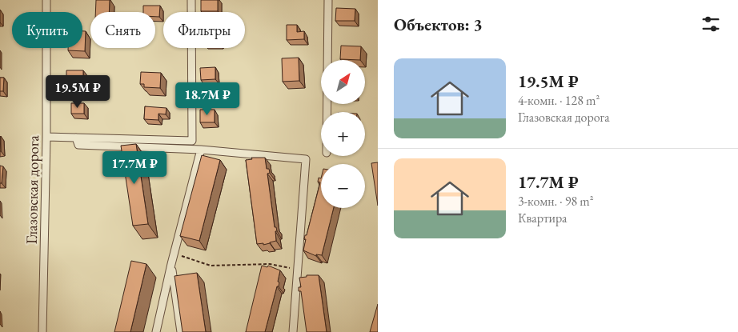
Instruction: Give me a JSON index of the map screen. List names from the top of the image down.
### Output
{
  "streets": {
    "street": ["Глазовская дорога"]
  },
  "north": "top right",
  "page": {
    "heading": "Объектов: 3",
    "chip": ["Купить", "Снять", "Фильтры"],
    "list": [
      {
        "name": "19.5M ₽",
        "note": "4-комн. · 128 m² · Глазовская дорога"
      },
      {
        "name": "17.7M ₽",
        "note": "3-комн. · 98 m² · Квартира"
      }
    ],
    "map_buttons": ["+", "−"],
    "price": ["19.5M ₽", "18.7M ₽", "17.7M ₽"]
  }
}
